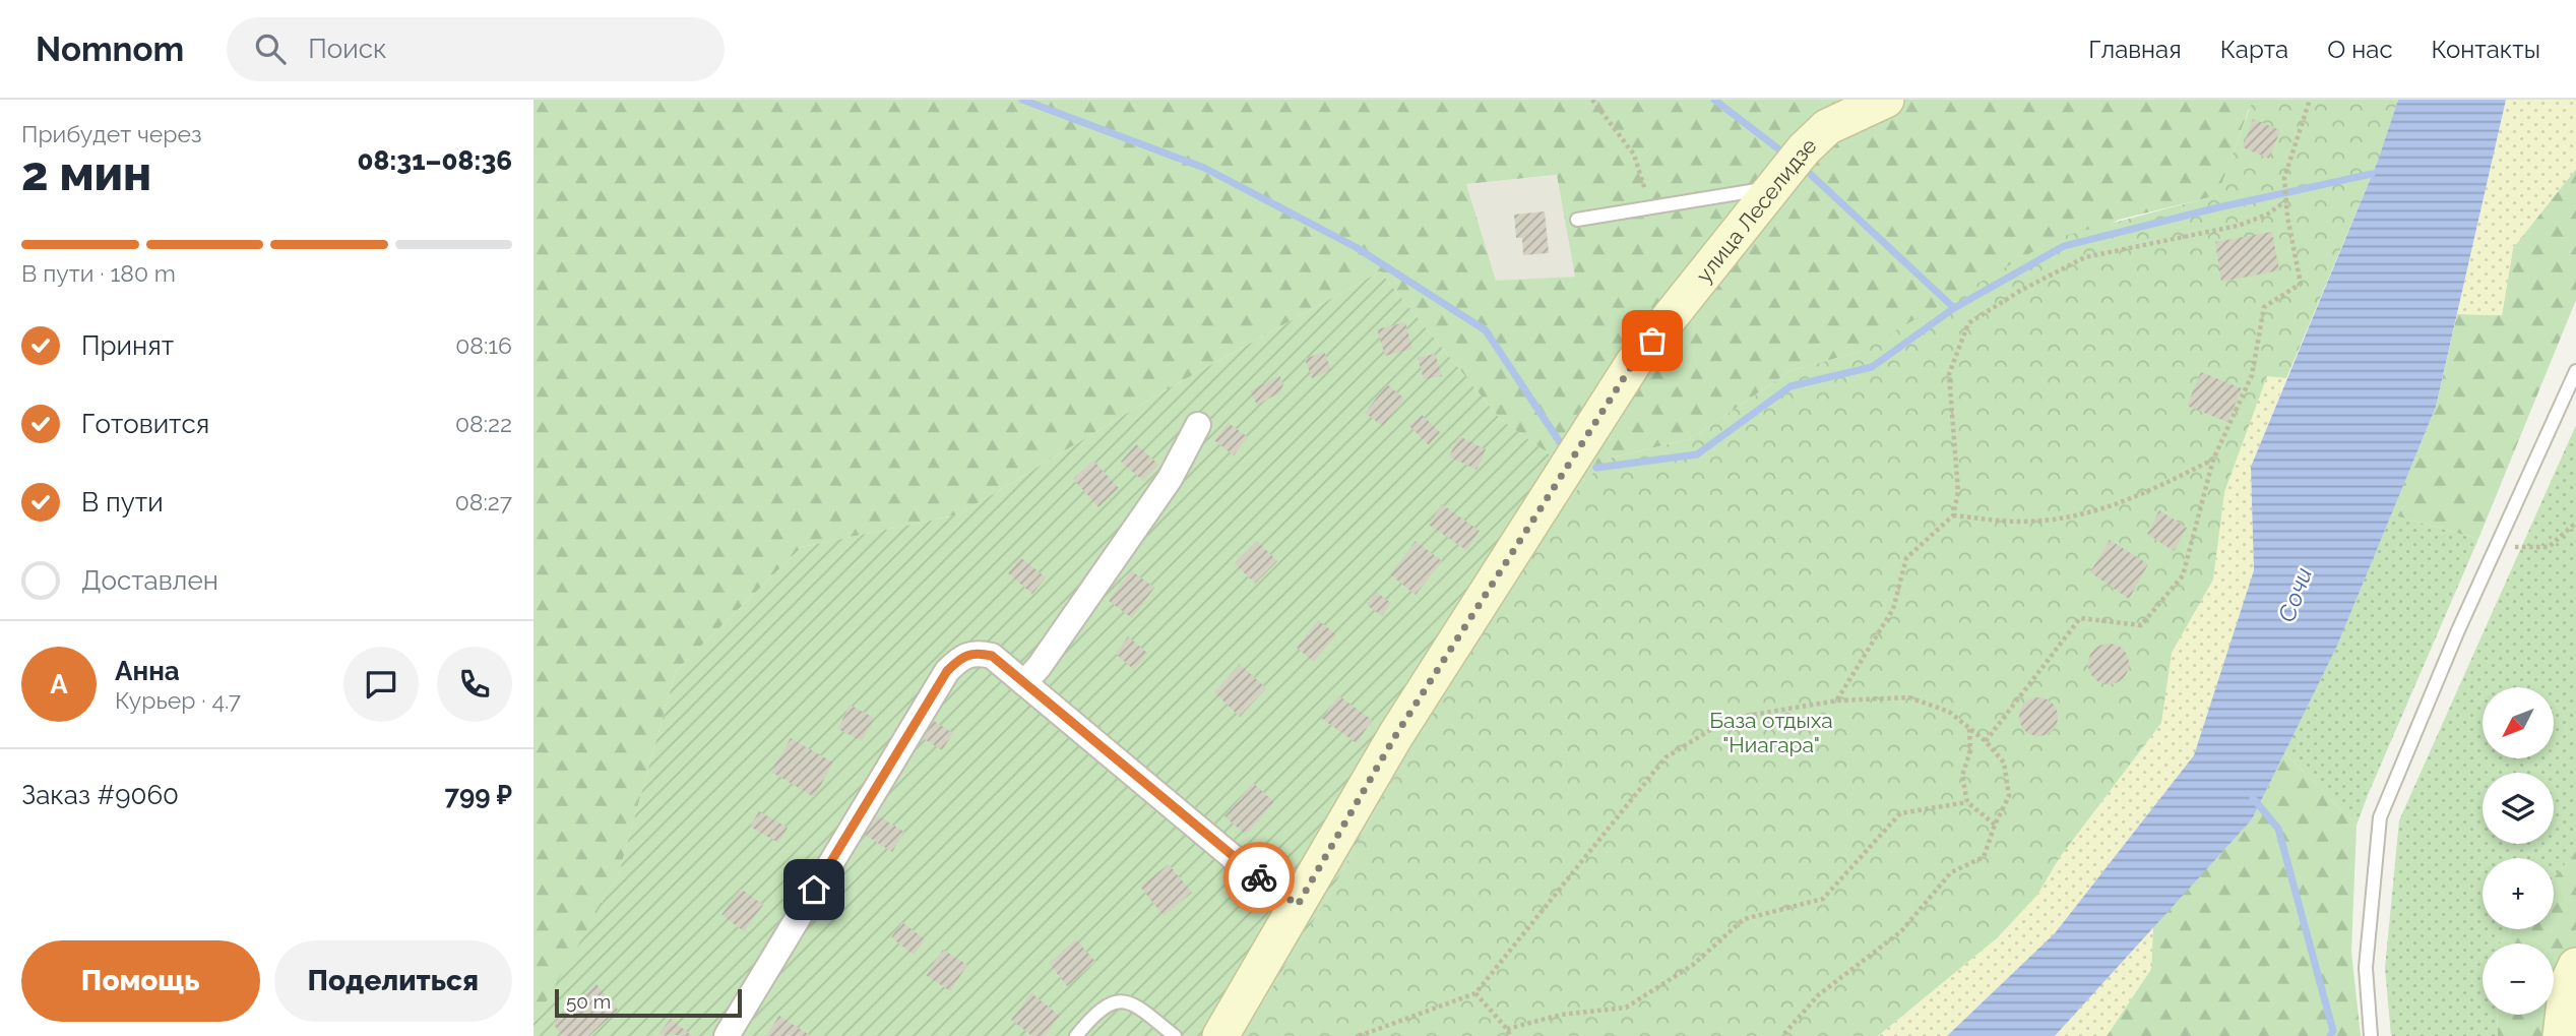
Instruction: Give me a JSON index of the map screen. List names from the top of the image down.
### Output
{
  "streets": {
    "street": ["улица Леселидзе"]
  },
  "water": ["Сочи"],
  "parks": ["База отдыха \"Ниагара\""],
  "scale_bar": "50 m",
  "north": "bottom left",
  "page": {
    "header": "Nomnom",
    "search": "Поиск",
    "nav": [
      "Главная",
      "Карта",
      "О нас",
      "Контакты"
    ],
    "heading": ["2 мин", "Прибудет через", "08:31–08:36"],
    "panel": [
      "Анна",
      "Курьер · 4.7",
      "Заказ #9060",
      "799 ₽"
    ],
    "bar": "В пути · 180 m",
    "list": [
      ["Принят", "08:16"],
      ["Готовится", "08:22"],
      ["В пути", "08:27"],
      "Доставлен"
    ],
    "round": "А",
    "map_buttons": ["+", "−"],
    "buttons": ["Помощь", "Поделиться"],
    "scale": "50 m"
  }
}
